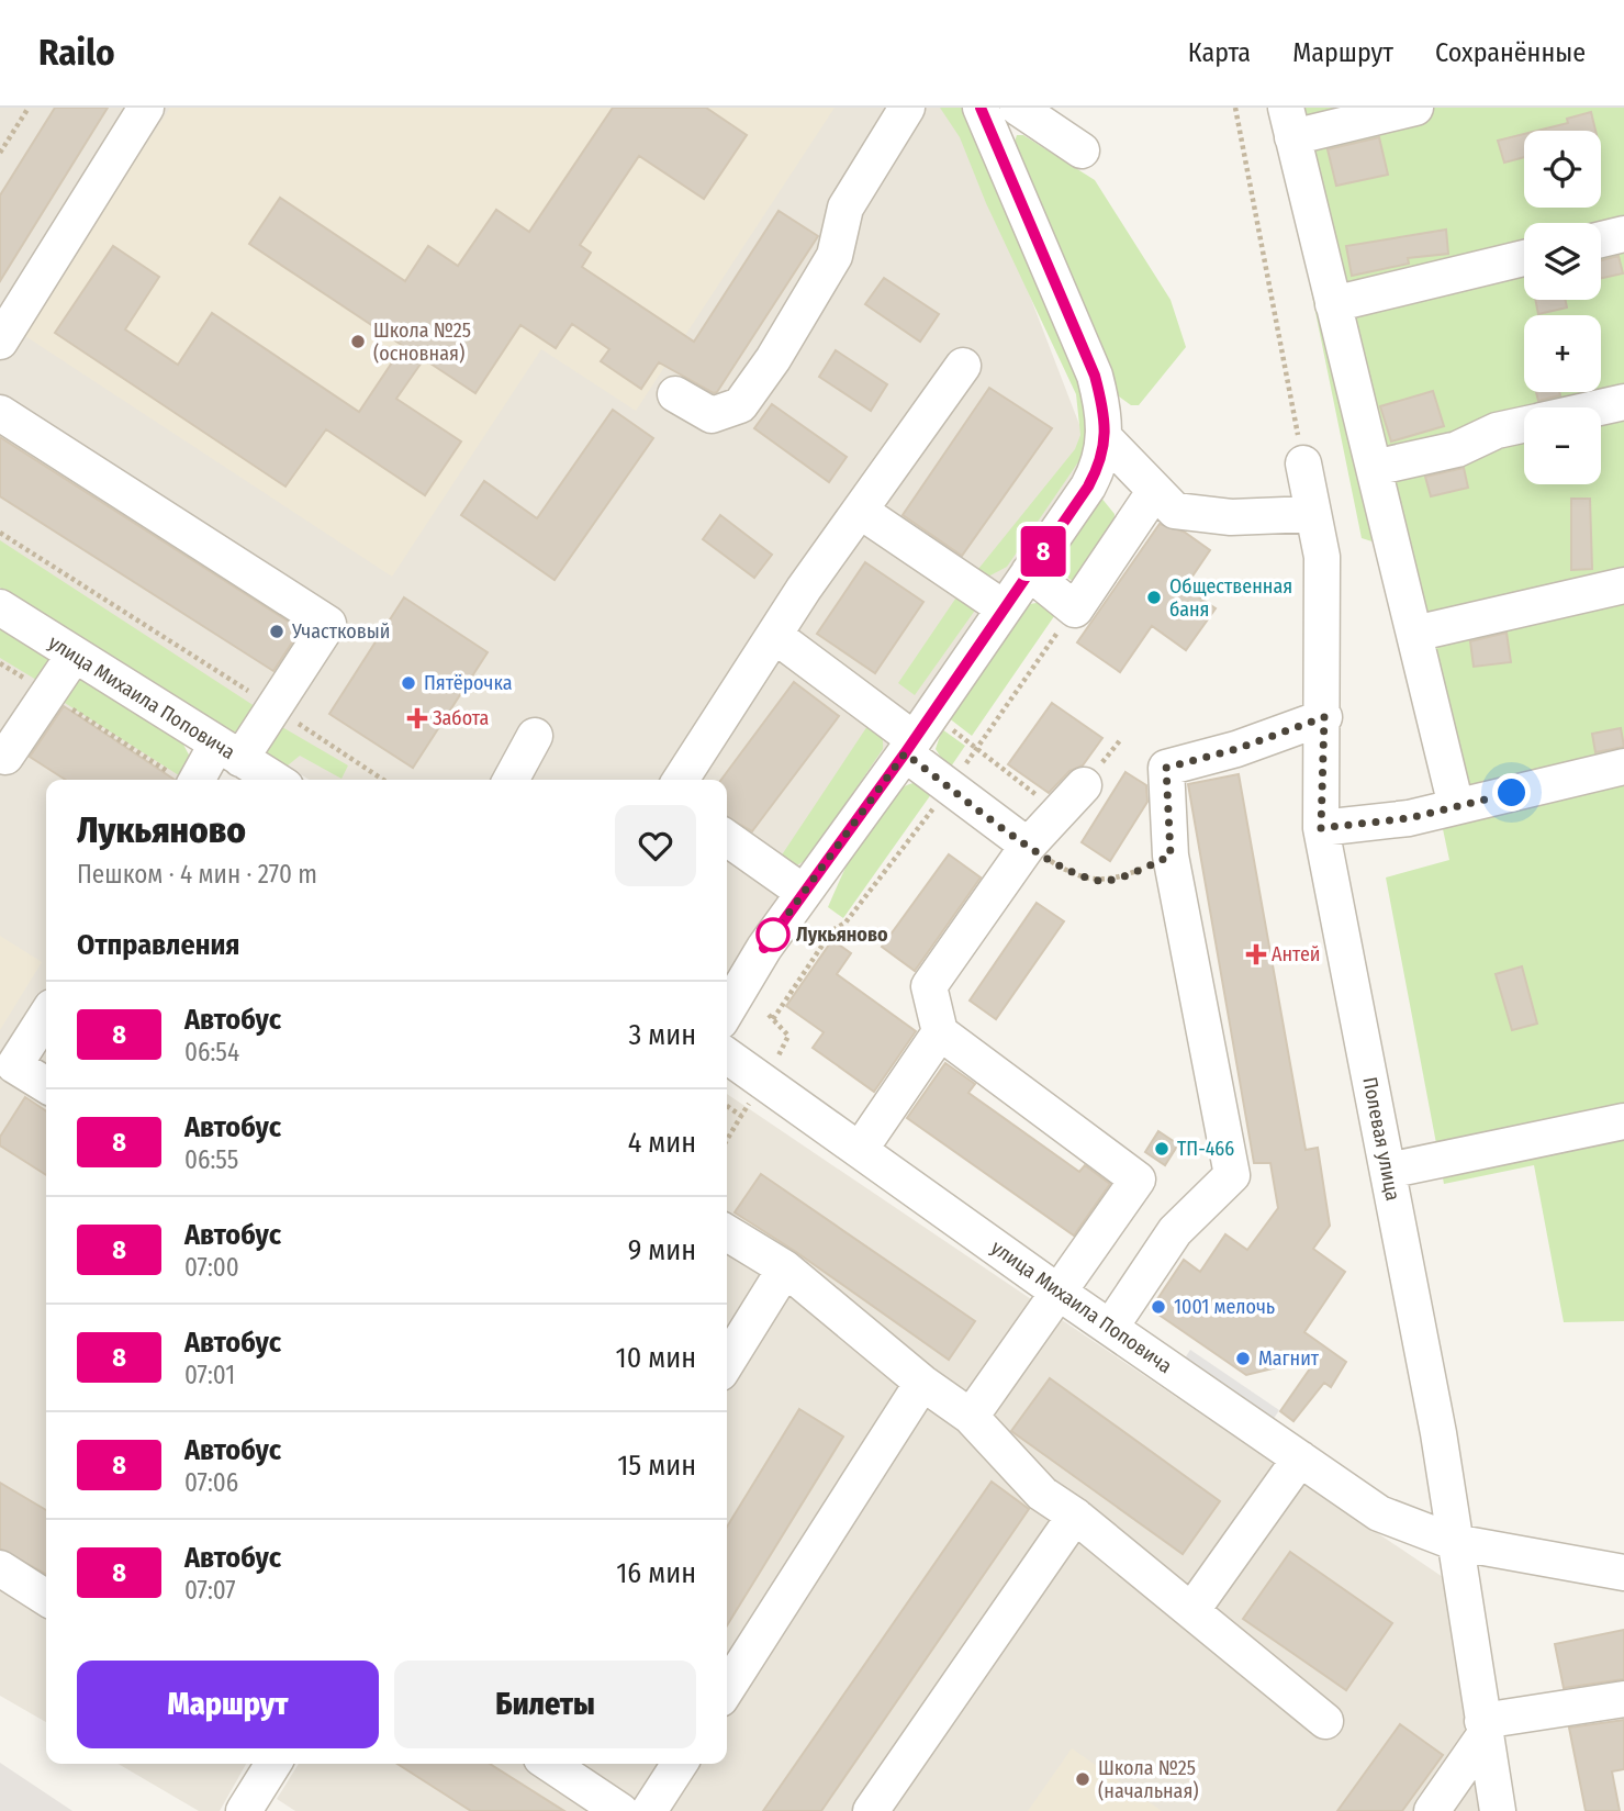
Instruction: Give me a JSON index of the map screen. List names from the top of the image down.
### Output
{
  "streets": {
    "street": ["улица Михаила Поповича", "Полевая улица"]
  },
  "crossings": [
    ["улица Михаила Поповича", "Полевая улица"]
  ],
  "places": {
    "other": [
      "Школа №25 (основная)",
      "Общественная баня",
      "Участковый",
      "Пятёрочка",
      "Лукьяново",
      "ТП-466",
      "1001 мелочь",
      "Магнит",
      "Школа №25 (начальная)"
    ],
    "health": ["Забота", "Антей"]
  },
  "lines": ["bus line 8"],
  "page": {
    "header": "Railo",
    "nav": ["Карта", "Маршрут", "Сохранённые"],
    "on_map": "8",
    "map_buttons": ["+", "−"],
    "heading": [
      ["Лукьяново", "Пешком · 4 мин · 270 m"],
      "Отправления"
    ],
    "list": [
      {
        "mark": "8",
        "name": "Автобус",
        "note": "06:54",
        "value": "3 мин"
      },
      {
        "mark": "8",
        "name": "Автобус",
        "note": "06:55",
        "value": "4 мин"
      },
      {
        "mark": "8",
        "name": "Автобус",
        "note": "07:00",
        "value": "9 мин"
      },
      {
        "mark": "8",
        "name": "Автобус",
        "note": "07:01",
        "value": "10 мин"
      },
      {
        "mark": "8",
        "name": "Автобус",
        "note": "07:06",
        "value": "15 мин"
      },
      {
        "mark": "8",
        "name": "Автобус",
        "note": "07:07",
        "value": "16 мин"
      }
    ],
    "buttons": ["Маршрут", "Билеты"]
  }
}
